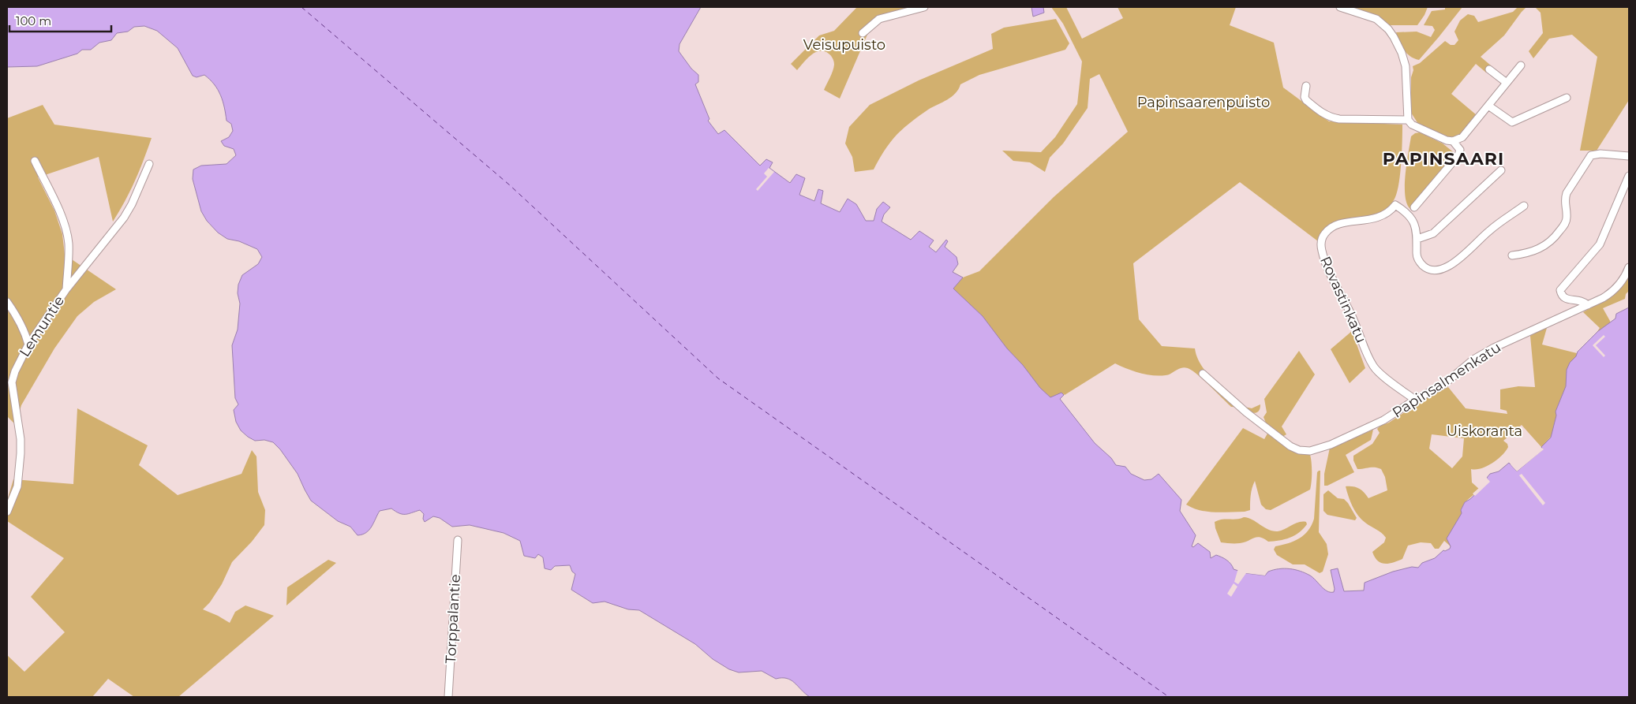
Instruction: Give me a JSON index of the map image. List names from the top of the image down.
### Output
{
  "streets": {
    "street": [
      "Rovastinkatu",
      "Lemuntie",
      "Papinsalmenkatu",
      "Torppalantie"
    ]
  },
  "crossings": [
    ["Rovastinkatu", "Papinsalmenkatu"]
  ],
  "districts": ["PAPINSAARI"],
  "parks": ["Veisupuisto", "Papinsaarenpuisto", "Uiskoranta"],
  "scale_bar": "100 m"
}
